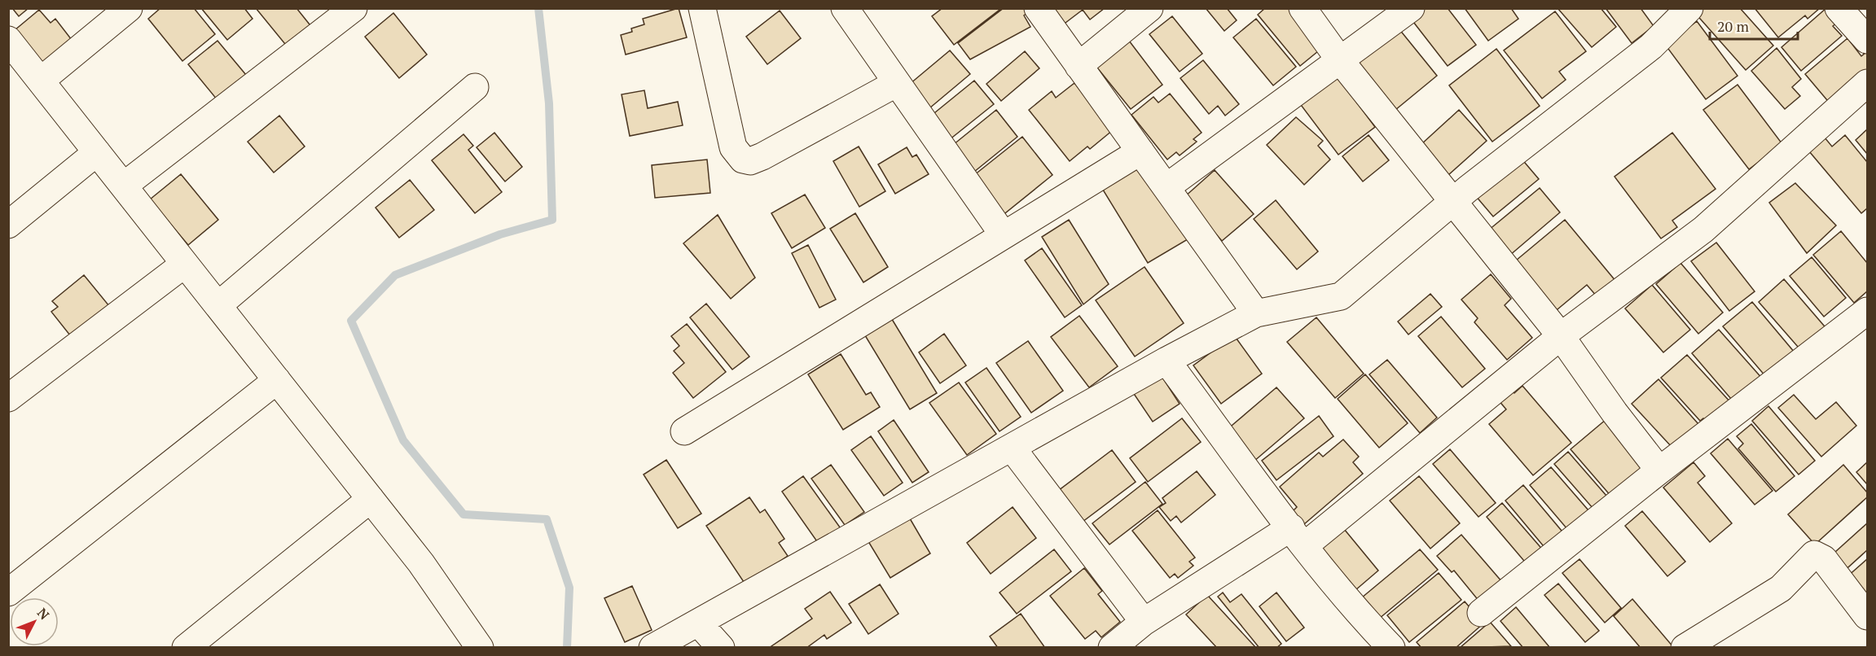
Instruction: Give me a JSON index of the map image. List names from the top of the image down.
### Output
{
  "scale_bar": "20 m",
  "north": "top right"
}
